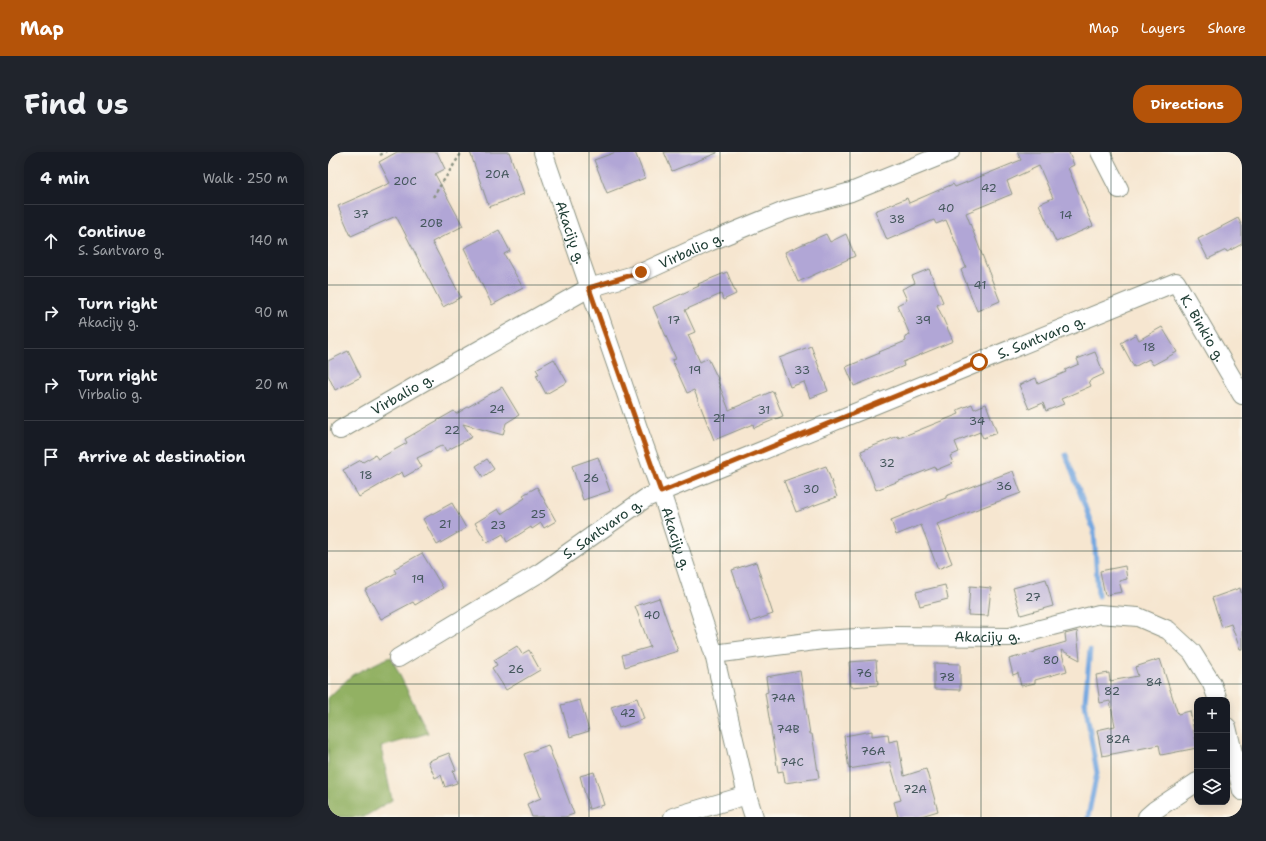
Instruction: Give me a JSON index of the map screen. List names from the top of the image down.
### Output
{
  "streets": {
    "street": [
      "Akacijų g.",
      "Virbalio g.",
      "K. Binkio g.",
      "S. Santvaro g."
    ]
  },
  "crossings": [
    ["Akacijų g.", "Virbalio g."],
    ["Akacijų g.", "S. Santvaro g."],
    ["K. Binkio g.", "S. Santvaro g."]
  ],
  "house_numbers": [
    "20A",
    "20C",
    "42",
    "40",
    "37",
    "14",
    "38",
    "20B",
    "41",
    "17",
    "39",
    "18",
    "19",
    "33",
    "24",
    "31",
    "21",
    "34",
    "22",
    "32",
    "18",
    "26",
    "36",
    "30",
    "25",
    "21",
    "23",
    "19",
    "27",
    "40",
    "80",
    "26",
    "76",
    "78",
    "84",
    "82",
    "74A",
    "42",
    "74B",
    "82A",
    "76A",
    "74C",
    "72A"
  ],
  "page": {
    "header": "Map",
    "nav": ["Map", "Layers", "Share"],
    "title": "Find us",
    "buttons": "Directions",
    "heading": ["4 min", "Walk · 250 m"],
    "list": [
      ["Continue", "S. Santvaro g.", "140 m"],
      ["Turn right", "Akacijų g.", "90 m"],
      ["Turn right", "Virbalio g.", "20 m"],
      "Arrive at destination"
    ],
    "map_buttons": ["+", "−"]
  }
}
